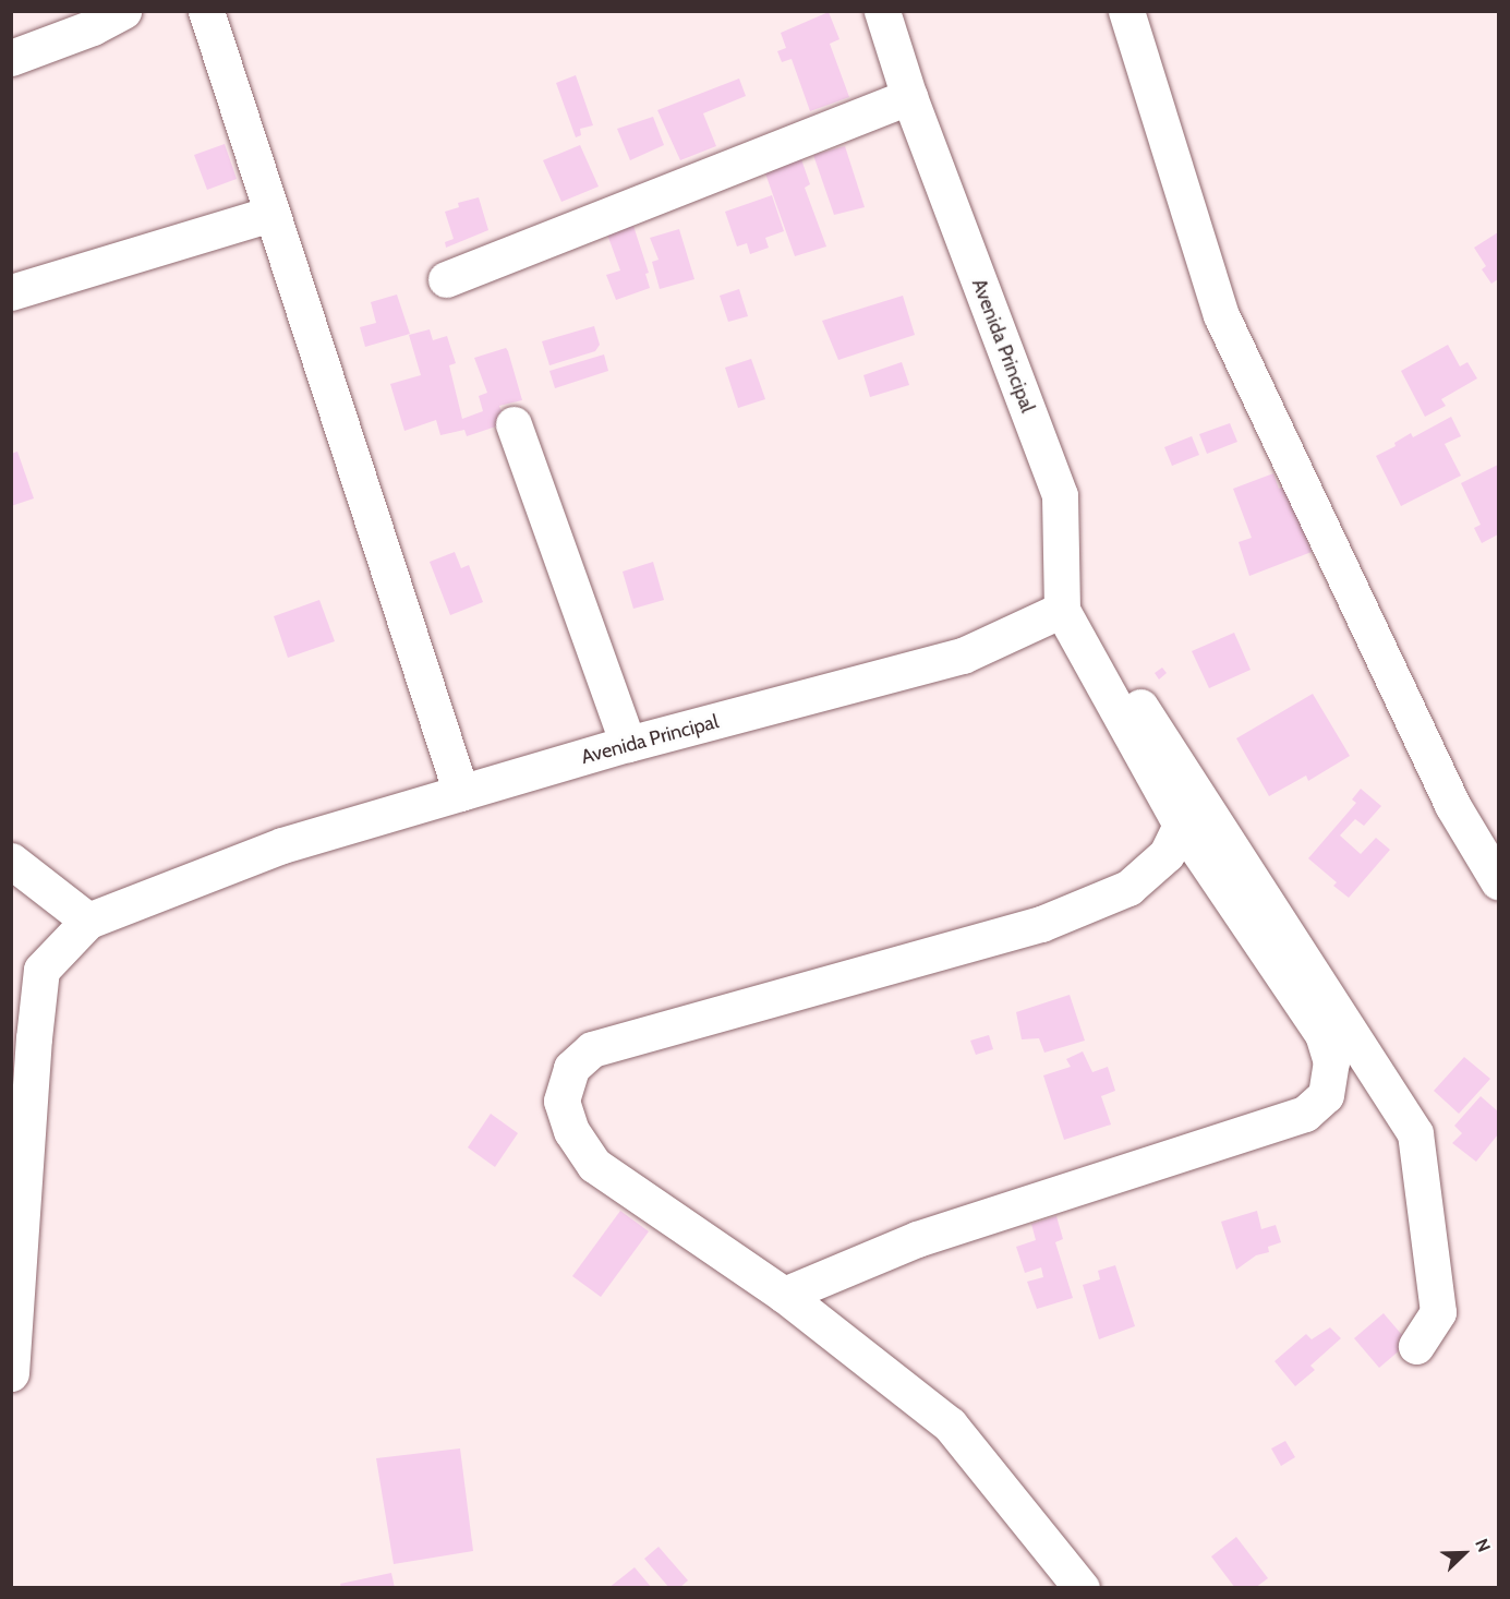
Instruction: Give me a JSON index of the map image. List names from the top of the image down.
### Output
{
  "streets": {
    "street": ["Avenida Principal"]
  },
  "north": "top right"
}
